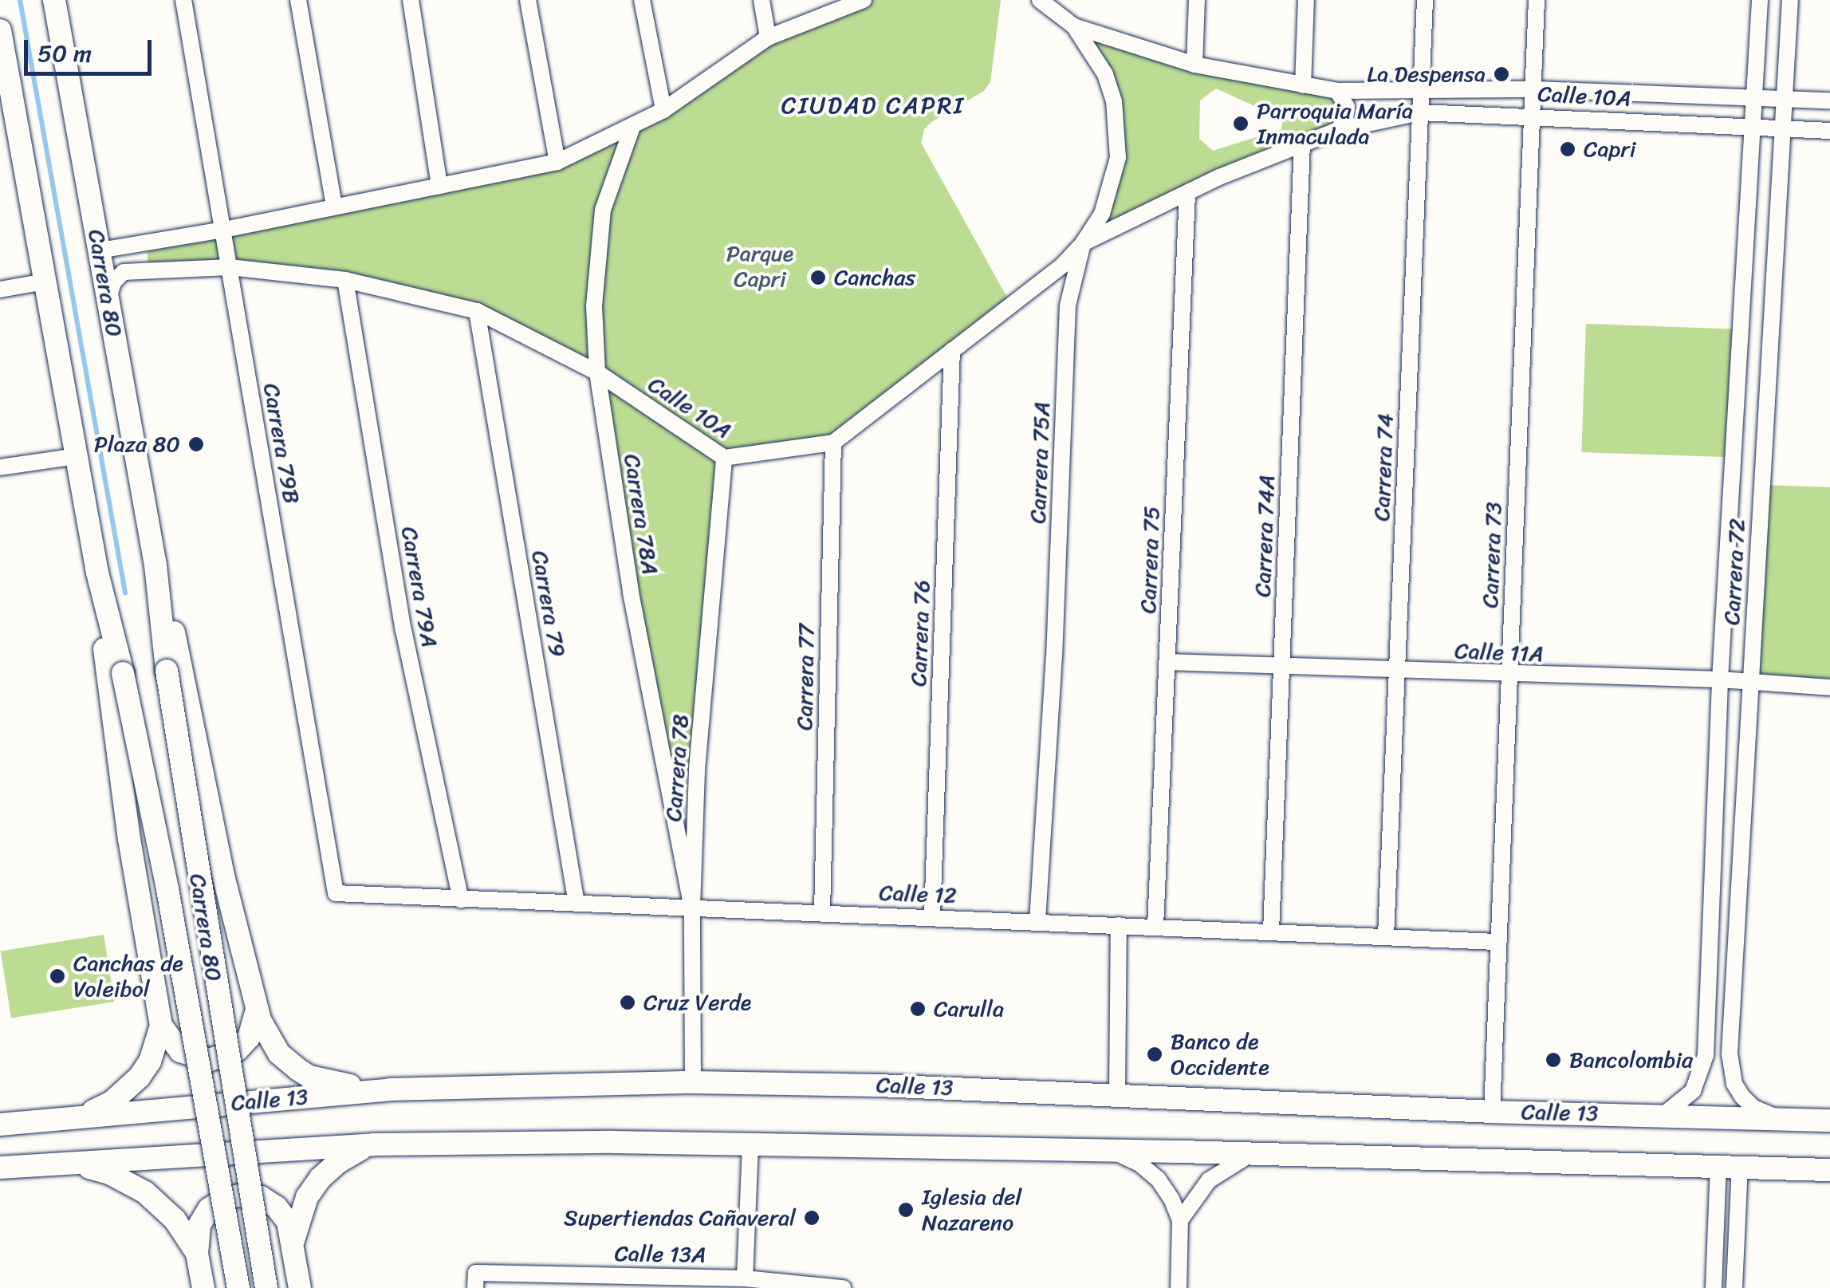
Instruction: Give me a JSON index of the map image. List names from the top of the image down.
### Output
{
  "streets": {
    "main road": ["Carrera 80", "Calle 13"],
    "street": [
      "Calle 10A",
      "Carrera 79B",
      "Carrera 75A",
      "Carrera 74",
      "Carrera 78A",
      "Carrera 74A",
      "Carrera 73",
      "Carrera 75",
      "Carrera 72",
      "Carrera 79A",
      "Carrera 79",
      "Carrera 76",
      "Calle 11A",
      "Carrera 77",
      "Carrera 78",
      "Calle 12",
      "Calle 13A"
    ]
  },
  "crossings": [
    ["Calle 10A", "Carrera 80"],
    ["Calle 10A", "Carrera 79B"],
    ["Calle 10A", "Carrera 75A"],
    ["Calle 10A", "Carrera 74"],
    ["Calle 10A", "Carrera 78A"],
    ["Calle 10A", "Carrera 74A"],
    ["Calle 10A", "Carrera 73"],
    ["Calle 10A", "Carrera 75"],
    ["Calle 10A", "Carrera 72"],
    ["Calle 10A", "Carrera 79A"],
    ["Calle 10A", "Carrera 79"],
    ["Calle 10A", "Carrera 76"],
    ["Calle 10A", "Carrera 77"],
    ["Calle 10A", "Carrera 78"],
    ["Carrera 80", "Calle 13"],
    ["Carrera 79B", "Calle 12"],
    ["Carrera 75A", "Calle 12"],
    ["Carrera 74", "Calle 11A"],
    ["Carrera 74", "Calle 12"],
    ["Carrera 78A", "Carrera 78"],
    ["Carrera 78A", "Calle 12"],
    ["Carrera 74A", "Calle 11A"],
    ["Carrera 74A", "Calle 12"],
    ["Carrera 73", "Calle 11A"],
    ["Carrera 73", "Calle 12"],
    ["Carrera 73", "Calle 13"],
    ["Carrera 75", "Calle 11A"],
    ["Carrera 75", "Calle 12"],
    ["Carrera 72", "Calle 11A"],
    ["Carrera 72", "Calle 13"],
    ["Carrera 79A", "Calle 12"],
    ["Carrera 79", "Calle 12"],
    ["Carrera 76", "Calle 12"],
    ["Carrera 77", "Calle 12"],
    ["Carrera 78", "Calle 12"],
    ["Carrera 78", "Calle 13"]
  ],
  "districts": ["CIUDAD CAPRI"],
  "parks": ["Parque Capri"],
  "places": [
    "La Despensa",
    "Parroquia María Inmaculada",
    "Capri",
    "Canchas",
    "Plaza 80",
    "Canchas de Voleibol",
    "Cruz Verde",
    "Carulla",
    "Banco de Occidente",
    "Bancolombia",
    "Iglesia del Nazareno",
    "Supertiendas Cañaveral"
  ],
  "scale_bar": "50 m"
}
